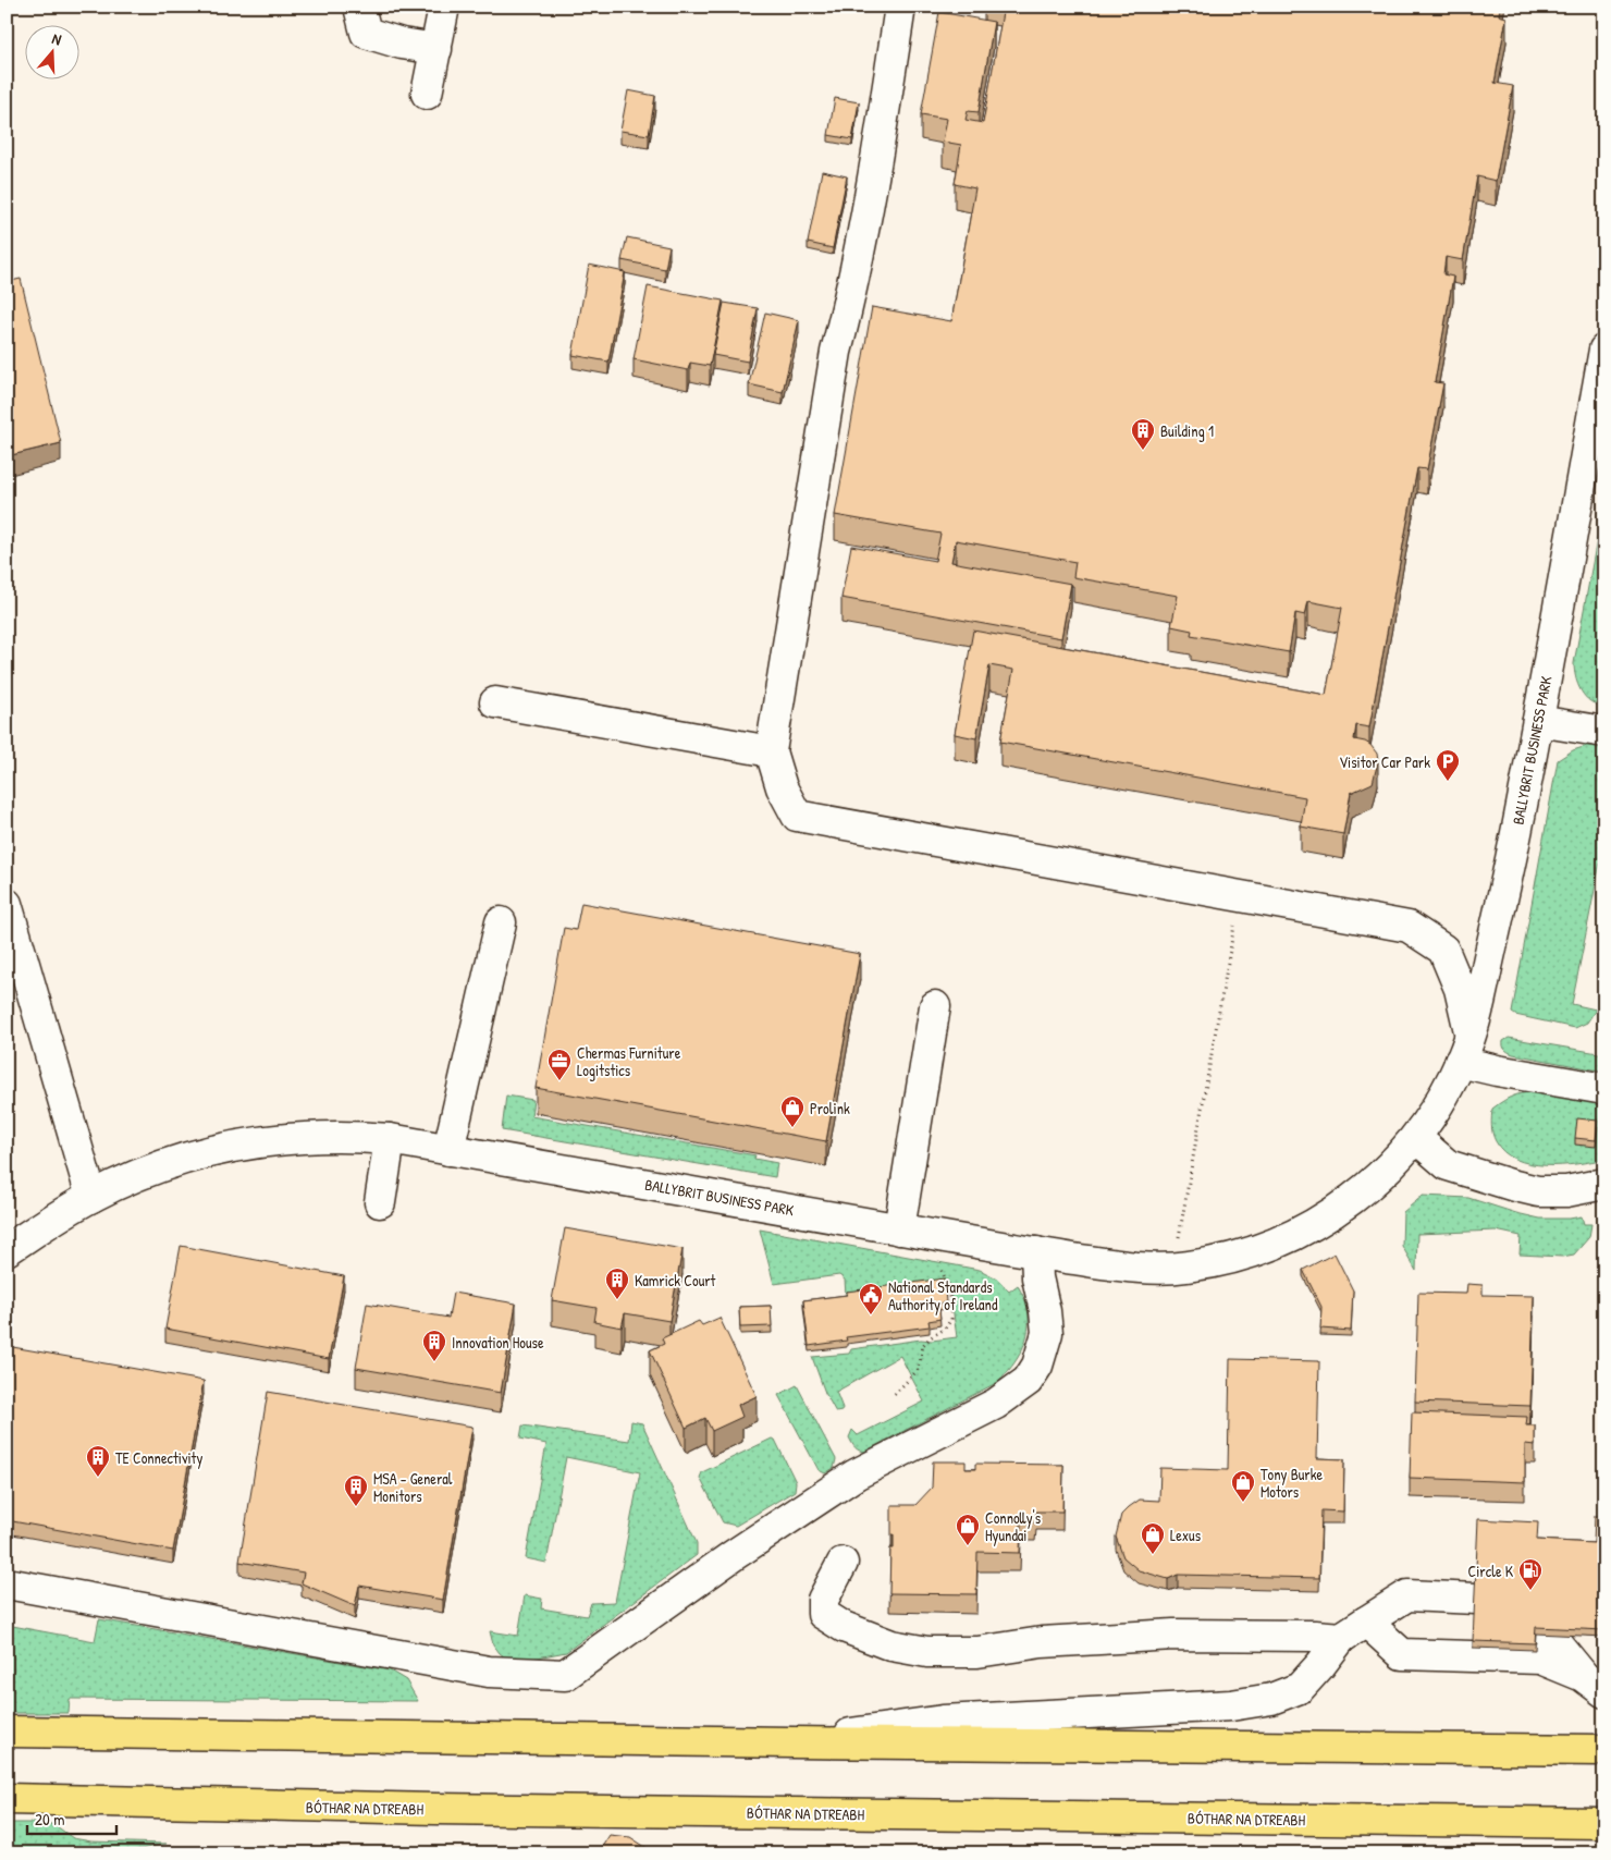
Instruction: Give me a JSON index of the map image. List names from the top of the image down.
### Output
{
  "streets": {
    "highway": ["BÓTHAR NA DTREABH"],
    "street": ["BALLYBRIT BUSINESS PARK"]
  },
  "places": {
    "building": [
      "Building 1",
      "Kamrick Court",
      "Innovation House",
      "TE Connectivity",
      "MSA - General Monitors"
    ],
    "parking": ["Visitor Car Park"],
    "office": ["Chermas Furniture Logitstics"],
    "shop": [
      "Prolink",
      "Tony Burke Motors",
      "Connolly's Hyundai",
      "Lexus"
    ],
    "public building": ["National Standards Authority of Ireland"],
    "fuel station": ["Circle K"]
  },
  "scale_bar": "20 m",
  "north": "top"
}
